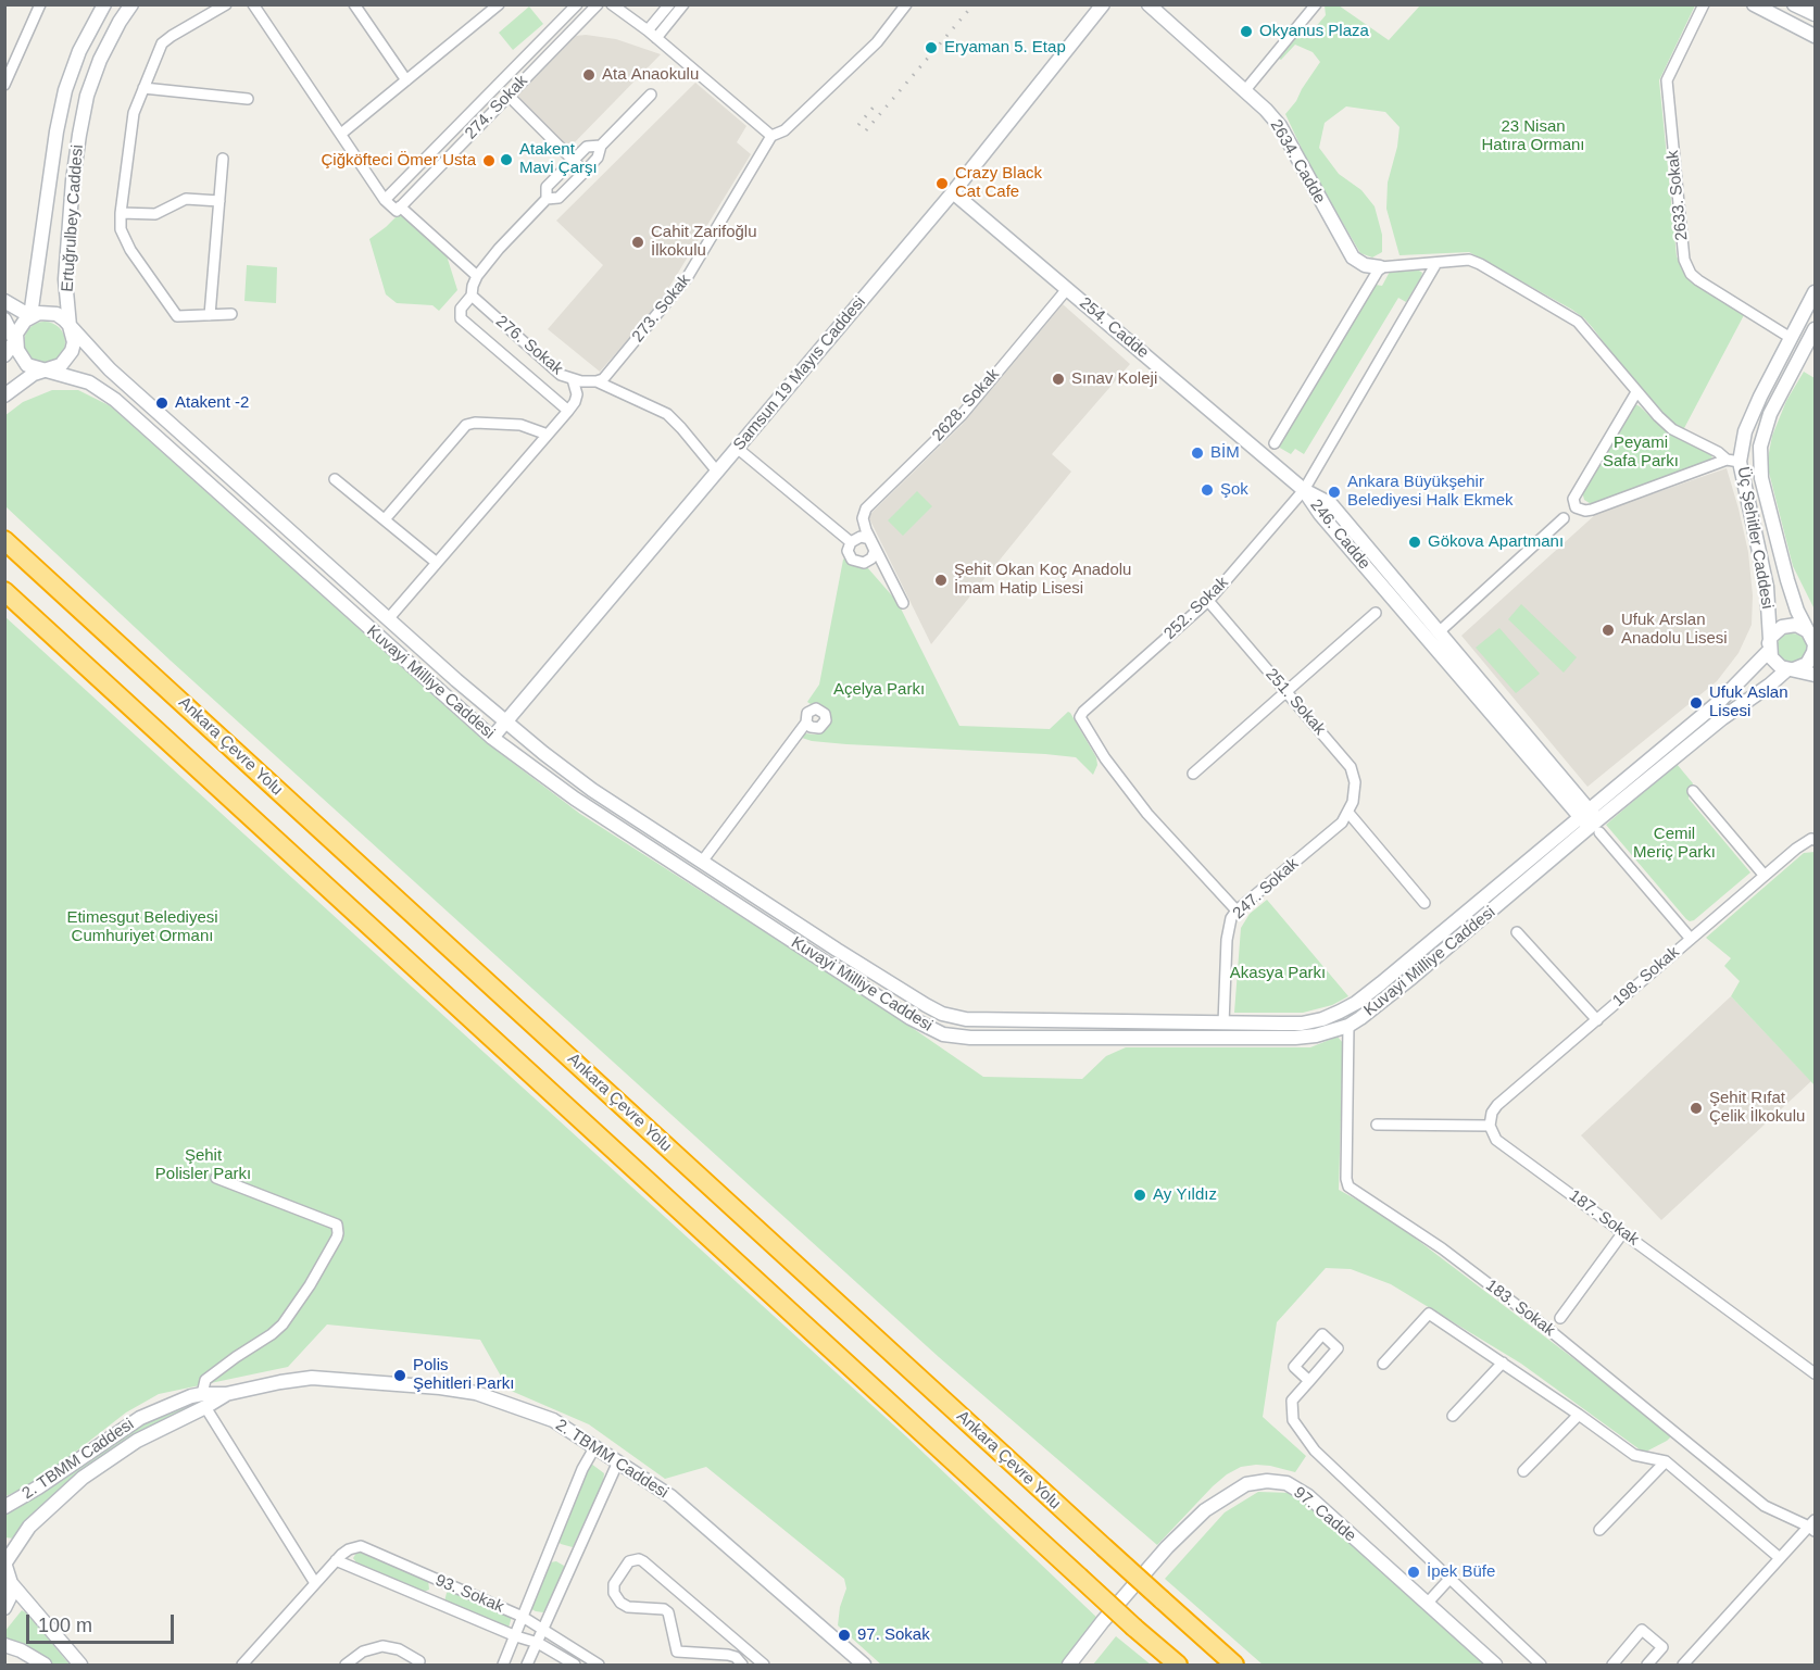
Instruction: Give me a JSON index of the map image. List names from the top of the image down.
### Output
{
  "streets": {
    "highway": ["Ankara Çevre Yolu"],
    "main road": [
      "2634. Cadde",
      "Ertuğrulbey Caddesi",
      "254. Cadde",
      "Samsun 19 Mayıs Caddesi",
      "246. Cadde",
      "Üç Şehitler Caddesi",
      "Kuvayi Milliye Caddesi",
      "2. TBMM Caddesi",
      "97. Cadde"
    ],
    "street": [
      "274. Sokak",
      "2633. Sokak",
      "273. Sokak",
      "276. Sokak",
      "2628. Sokak",
      "252. Sokak",
      "251. Sokak",
      "247. Sokak",
      "198. Sokak",
      "187. Sokak",
      "183. Sokak",
      "93. Sokak"
    ]
  },
  "crossings": [
    ["2633. Sokak", "Üç Şehitler Caddesi"],
    ["Ertuğrulbey Caddesi", "Kuvayi Milliye Caddesi"],
    ["273. Sokak", "276. Sokak"],
    ["254. Cadde", "Samsun 19 Mayıs Caddesi"],
    ["254. Cadde", "2628. Sokak"],
    ["254. Cadde", "246. Cadde"],
    ["254. Cadde", "252. Sokak"],
    ["276. Sokak", "Samsun 19 Mayıs Caddesi"],
    ["Samsun 19 Mayıs Caddesi", "Kuvayi Milliye Caddesi"],
    ["246. Cadde", "252. Sokak"],
    ["246. Cadde", "Kuvayi Milliye Caddesi"],
    ["Üç Şehitler Caddesi", "Kuvayi Milliye Caddesi"],
    ["252. Sokak", "251. Sokak"],
    ["252. Sokak", "247. Sokak"],
    ["Kuvayi Milliye Caddesi", "247. Sokak"],
    ["Kuvayi Milliye Caddesi", "183. Sokak"],
    ["251. Sokak", "247. Sokak"],
    ["198. Sokak", "187. Sokak"]
  ],
  "parks": [
    "23 Nisan Hatıra Ormanı",
    "Peyami Safa Parkı",
    "Açelya Parkı",
    "Cemil Meriç Parkı",
    "Etimesgut Belediyesi Cumhuriyet Ormanı",
    "Akasya Parkı",
    "Şehit Polisler Parkı"
  ],
  "places": [
    "Okyanus Plaza",
    "Eryaman 5. Etap",
    "Ata Anaokulu",
    "Atakent Mavi Çarşı",
    "Çiğköfteci Ömer Usta",
    "Crazy Black Cat Cafe",
    "Cahit Zarifoğlu İlkokulu",
    "Sınav Koleji",
    "Atakent -2",
    "BİM",
    "Şok",
    "Ankara Büyükşehir Belediyesi Halk Ekmek",
    "Gökova Apartmanı",
    "Şehit Okan Koç Anadolu İmam Hatip Lisesi",
    "Ufuk Arslan Anadolu Lisesi",
    "Ufuk Aslan Lisesi",
    "Şehit Rıfat Çelik İlkokulu",
    "Ay Yıldız",
    "Polis Şehitleri Parkı",
    "İpek Büfe",
    "97. Sokak"
  ],
  "scale_bar": "100 m"
}
